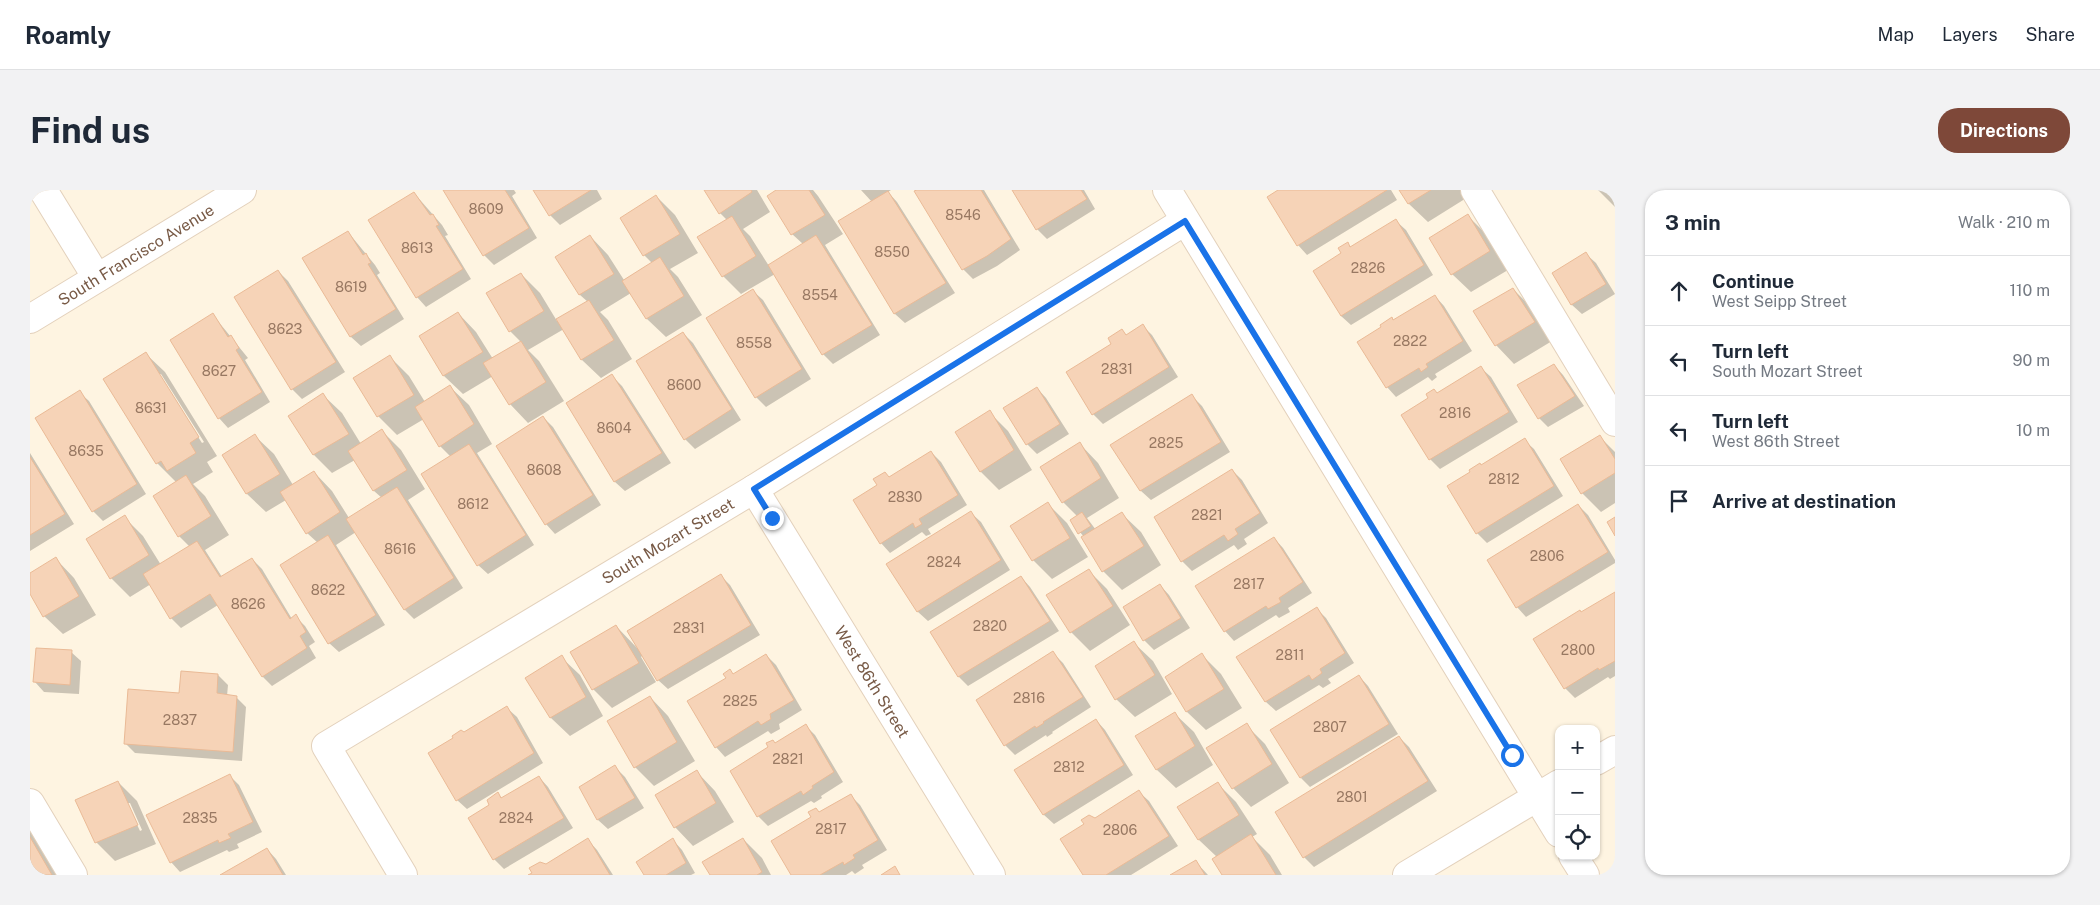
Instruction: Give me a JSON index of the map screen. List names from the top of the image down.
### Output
{
  "streets": {
    "street": ["South Francisco Avenue", "South Mozart Street", "West 86th Street"]
  },
  "crossings": [
    ["South Mozart Street", "West 86th Street"]
  ],
  "house_numbers": [
    "8609",
    "8546",
    "8613",
    "8550",
    "2826",
    "8619",
    "8554",
    "8623",
    "2822",
    "8558",
    "2831",
    "8627",
    "8600",
    "8631",
    "2816",
    "8604",
    "2825",
    "8635",
    "8608",
    "2812",
    "2830",
    "8612",
    "2821",
    "8616",
    "2806",
    "2824",
    "2817",
    "8622",
    "8626",
    "2820",
    "2831",
    "2800",
    "2811",
    "2816",
    "2825",
    "2837",
    "2807",
    "2821",
    "2812",
    "2801",
    "2835",
    "2824",
    "2817",
    "2806"
  ],
  "page": {
    "header": "Roamly",
    "nav": ["Map", "Layers", "Share"],
    "buttons": "Directions",
    "title": "Find us",
    "heading": ["3 min", "Walk · 210 m"],
    "list": [
      ["Continue", "West Seipp Street", "110 m"],
      ["Turn left", "South Mozart Street", "90 m"],
      ["Turn left", "West 86th Street", "10 m"],
      "Arrive at destination"
    ],
    "map_buttons": ["+", "−"]
  }
}
